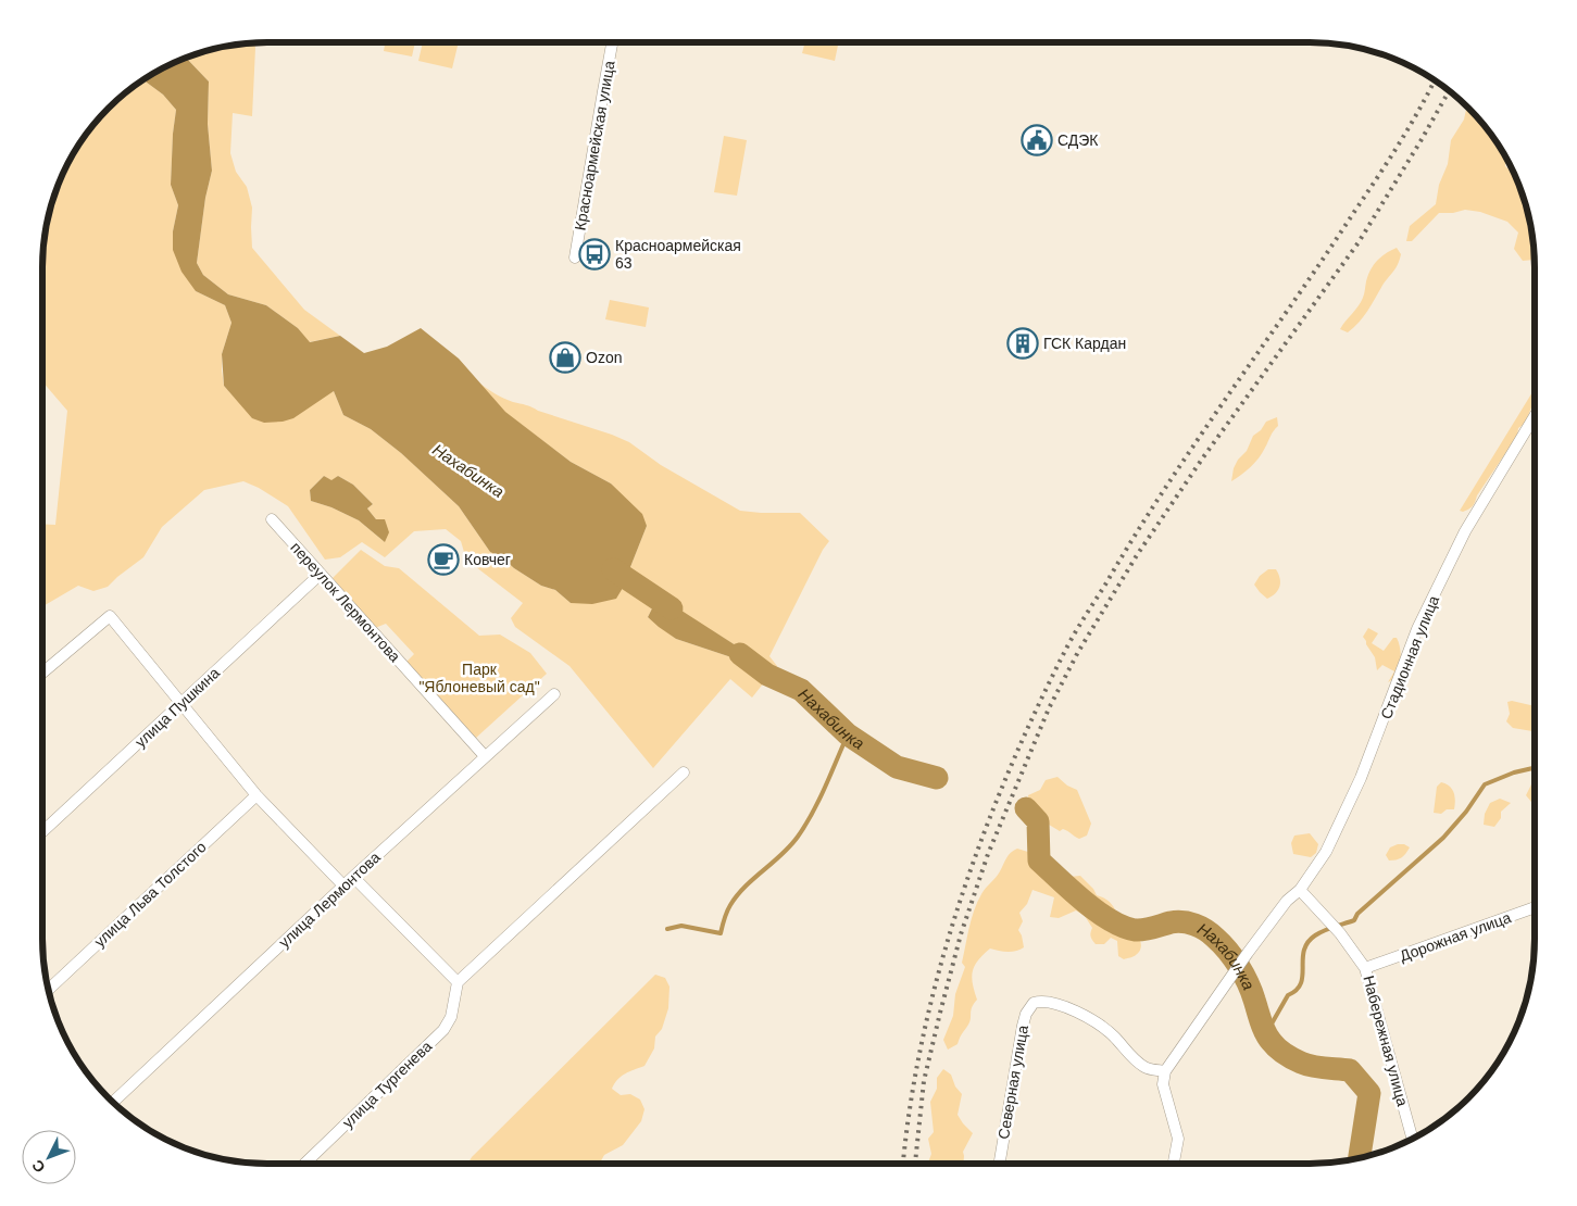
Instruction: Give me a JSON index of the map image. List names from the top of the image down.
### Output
{
  "streets": {
    "street": [
      "Красноармейская улица",
      "переулок Лермонтова",
      "Стадионная улица",
      "улица Пушкина",
      "улица Льва Толстого",
      "улица Лермонтова",
      "Дорожная улица",
      "Набережная улица",
      "Северная улица",
      "улица Тургенева"
    ]
  },
  "crossings": [
    ["переулок Лермонтова", "улица Пушкина"],
    ["переулок Лермонтова", "улица Лермонтова"],
    ["Стадионная улица", "Набережная улица"],
    ["Стадионная улица", "Северная улица"],
    ["Дорожная улица", "Набережная улица"]
  ],
  "water": ["Нахабинка"],
  "parks": ["Парк \"Яблоневый сад\""],
  "places": {
    "public building": ["СДЭК"],
    "bus stop": ["Красноармейская 63"],
    "building": ["ГСК Кардан"],
    "shop": ["Ozon"],
    "cafe": ["Ковчег"]
  },
  "north": "bottom left"
}
